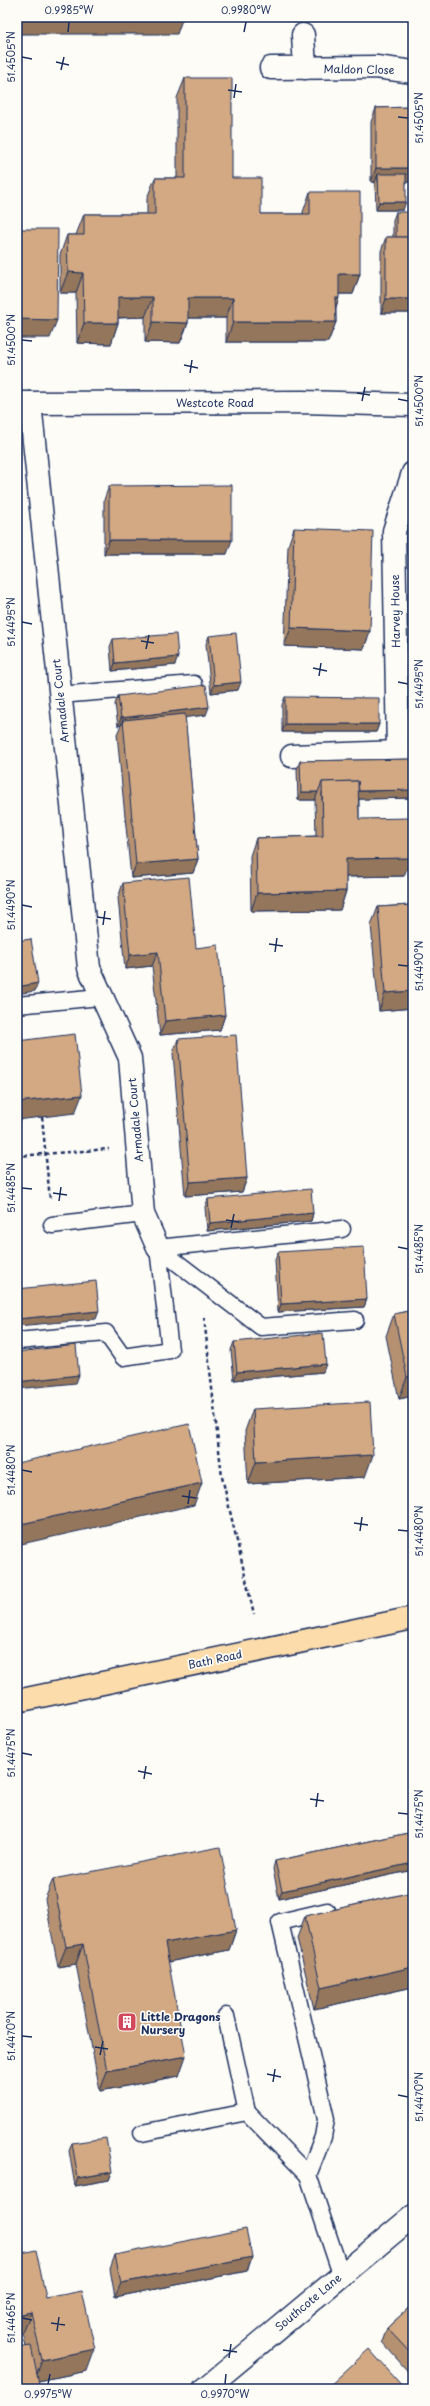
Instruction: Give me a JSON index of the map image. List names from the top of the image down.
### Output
{
  "streets": {
    "main road": ["Bath Road"],
    "street": [
      "Maldon Close",
      "Westcote Road",
      "Harvey House",
      "Armadale Court",
      "Southcote Lane"
    ]
  },
  "crossings": [
    ["Westcote Road", "Armadale Court"]
  ],
  "places": {
    "building": ["Little Dragons Nursery"]
  },
  "coordinates": [
    "0.9985°W",
    "0.9980°W",
    "51.4505°N",
    "51.4500°N",
    "51.4495°N",
    "51.4490°N",
    "51.4485°N",
    "51.4480°N",
    "51.4475°N",
    "51.4470°N",
    "51.4465°N",
    "0.9975°W",
    "0.9970°W"
  ]
}
